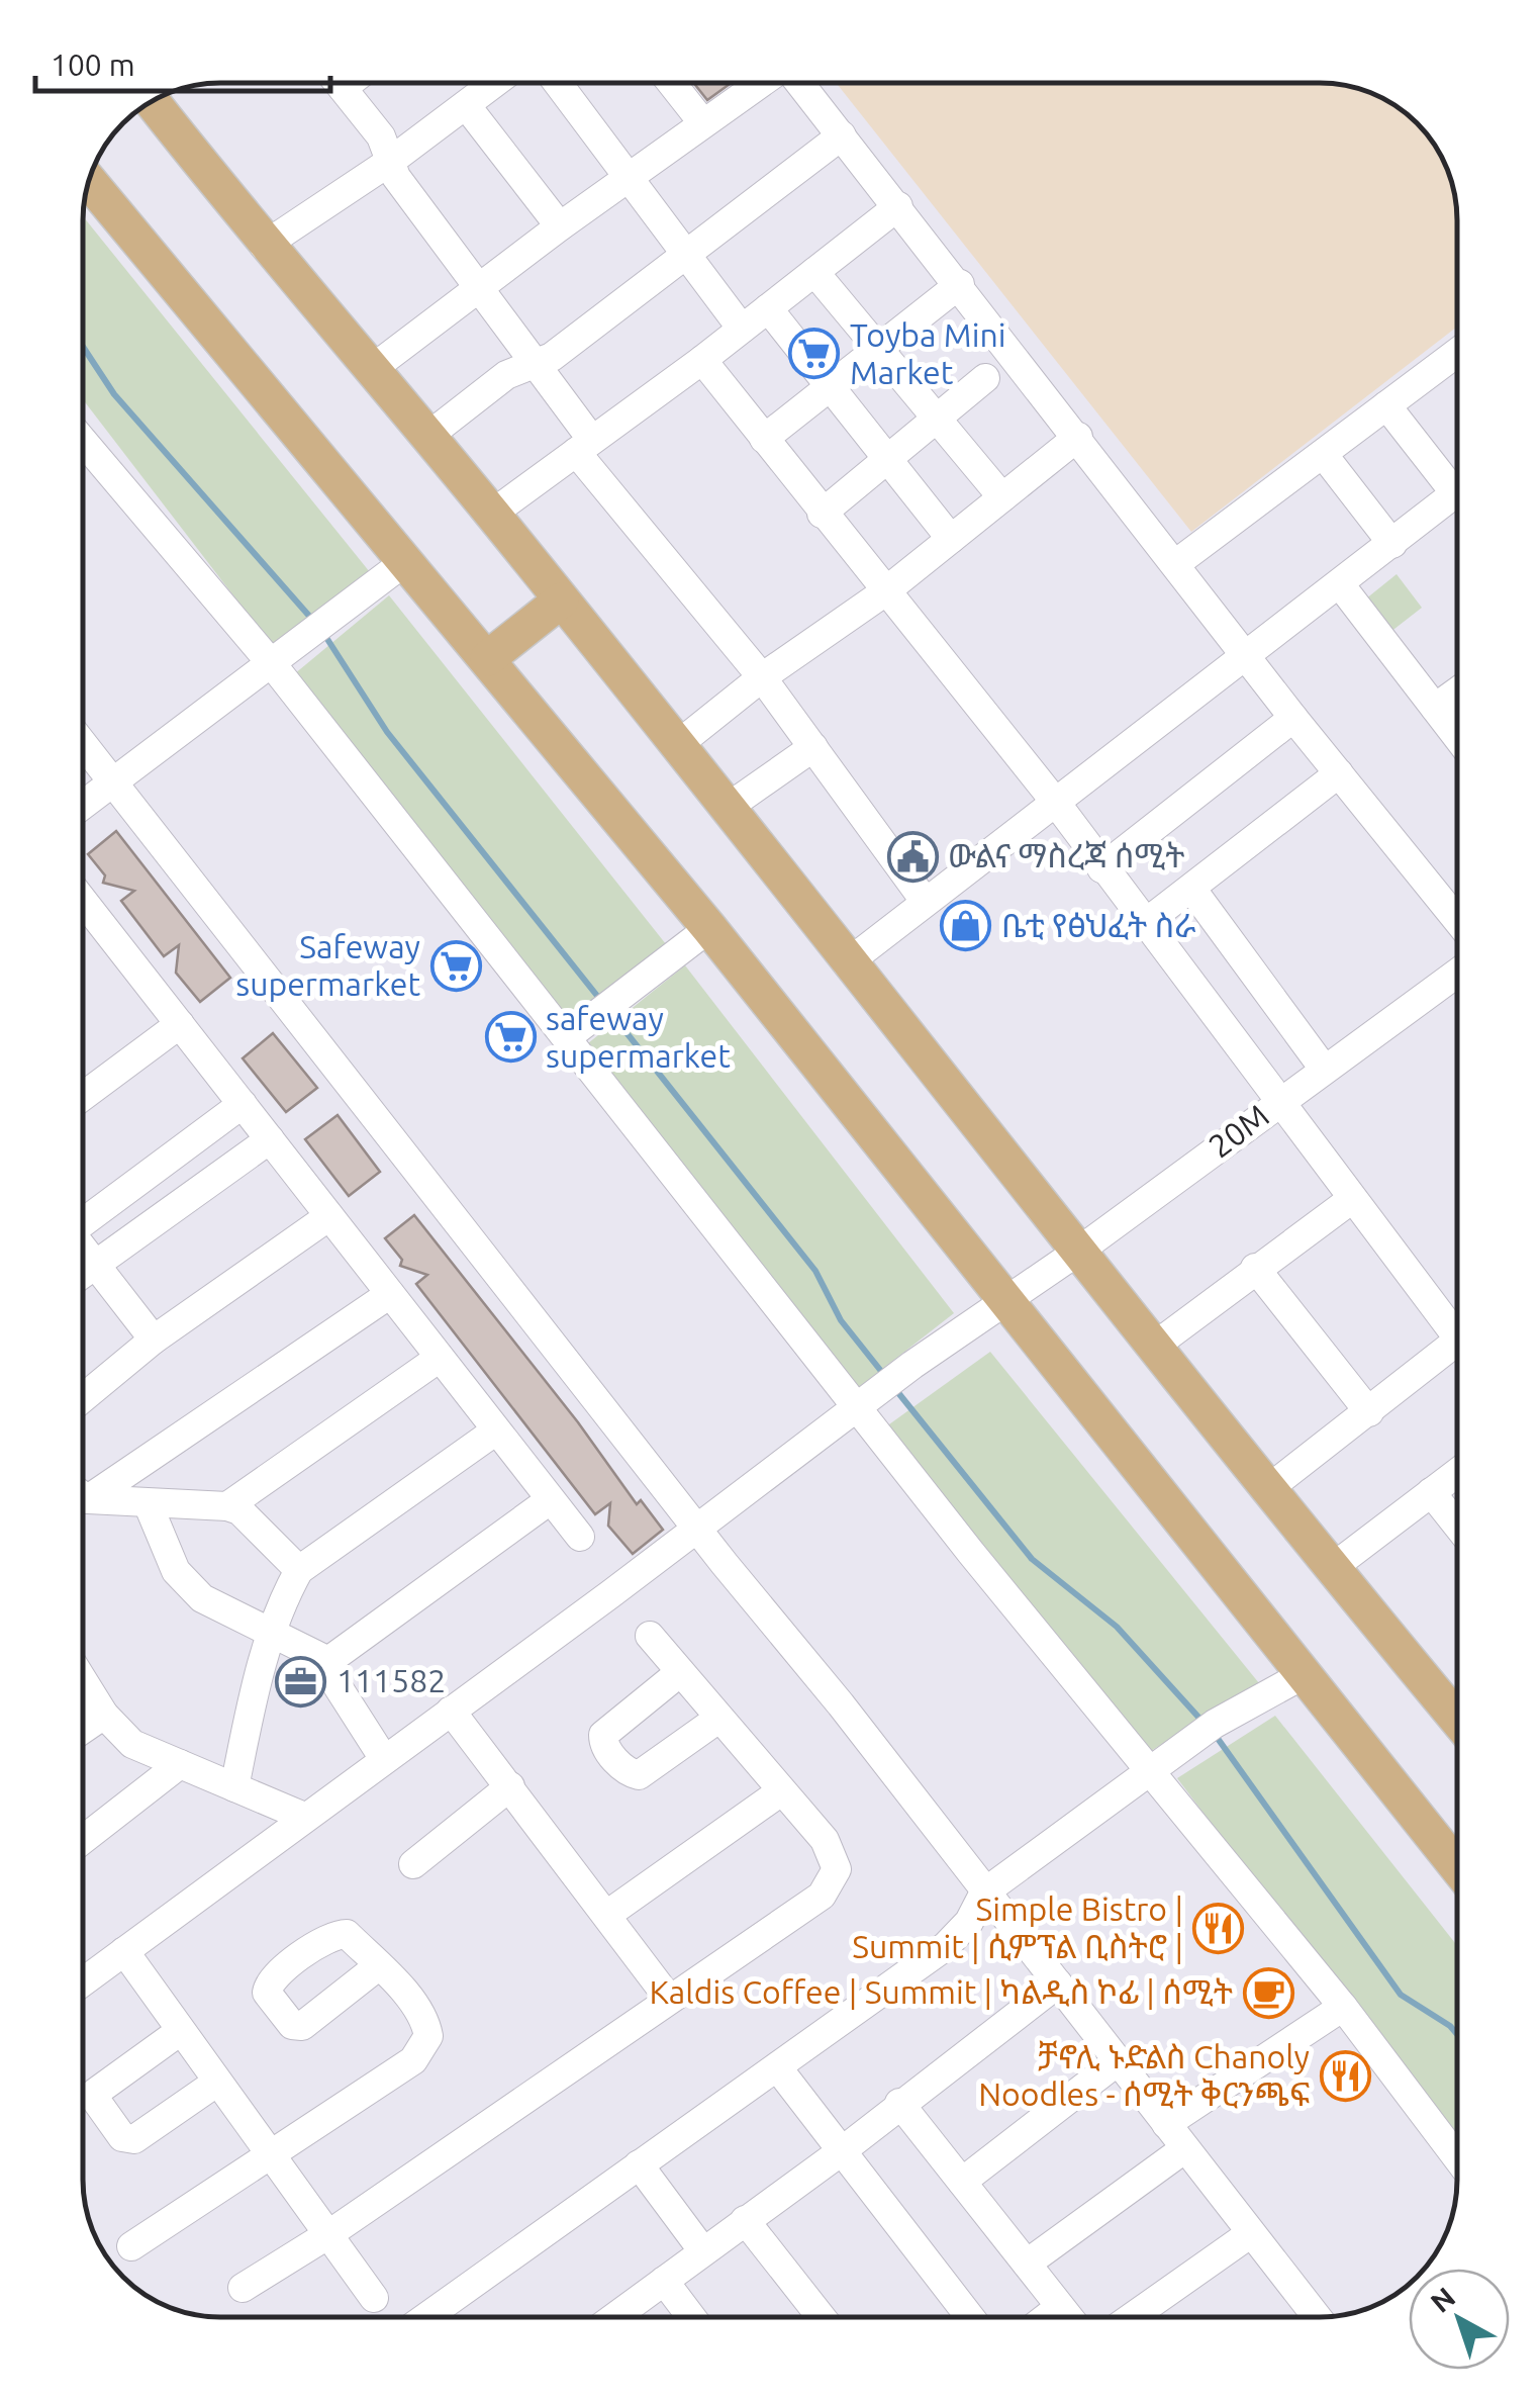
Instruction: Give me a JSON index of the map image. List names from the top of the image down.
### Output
{
  "streets": {
    "street": ["20M"]
  },
  "places": {
    "supermarket": ["Toyba Mini Market", "Safeway supermarket", "safeway supermarket"],
    "public building": ["ውልና ማስረጃ ሰሚት"],
    "shop": ["ቤቲ የፅህፈት ስራ"],
    "office": ["111582"],
    "restaurant": ["Simple Bistro | Summit | ሲምፕል ቢስትሮ |", "ቻኖሊ ኑድልስ Chanoly Noodles - ሰሚት ቅርንጫፍ"],
    "cafe": ["Kaldis Coffee | Summit | ካልዲስ ኮፊ | ሰሚት"]
  },
  "scale_bar": "100 m",
  "north": "top left"
}
